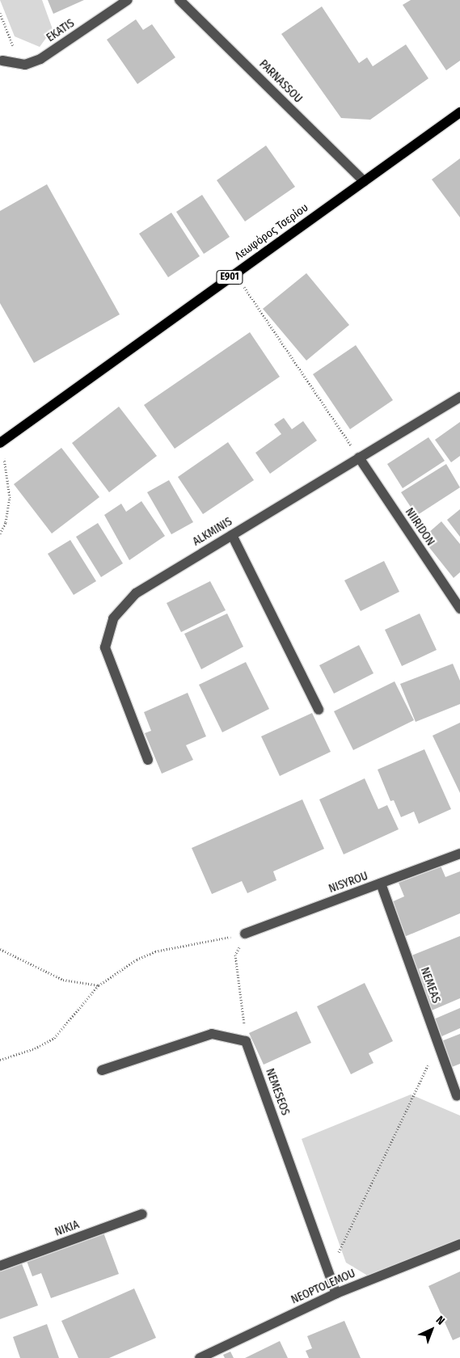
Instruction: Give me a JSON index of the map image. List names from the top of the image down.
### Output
{
  "streets": {
    "main road": ["Λεωφόρος Τσερίου", "E901"],
    "street": [
      "EKATIS",
      "PARNASSOU",
      "NIIRIDON",
      "ALKMINIS",
      "NISYROU",
      "NEMEAS",
      "NEMESEOS",
      "NIKIA",
      "NEOPTOLEMOU"
    ]
  },
  "crossings": [
    ["PARNASSOU", "Λεωφόρος Τσερίου"],
    ["NIIRIDON", "ALKMINIS"],
    ["NISYROU", "NEMEAS"],
    ["NEMESEOS", "NEOPTOLEMOU"]
  ],
  "north": "top right"
}
